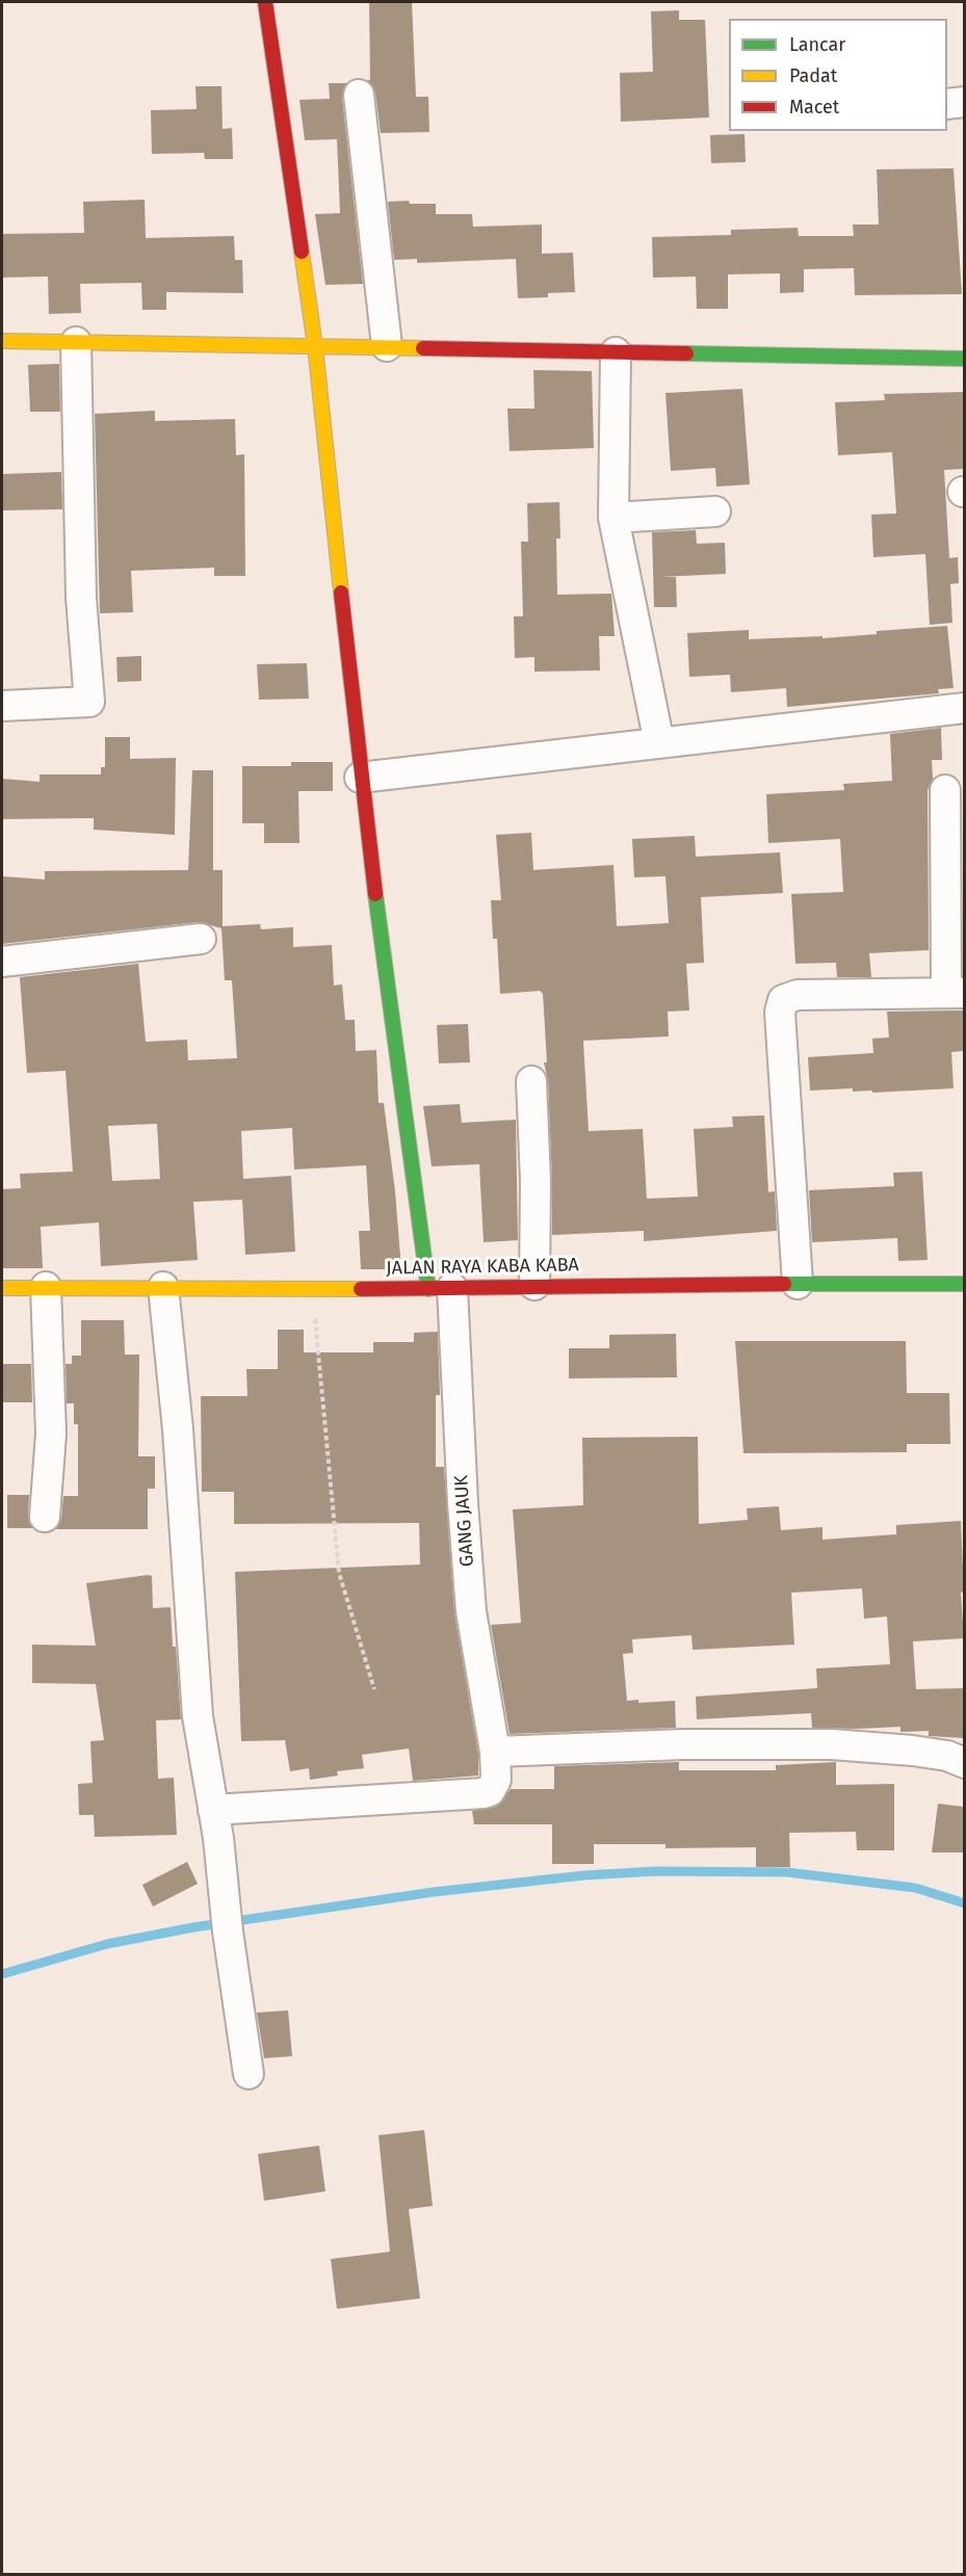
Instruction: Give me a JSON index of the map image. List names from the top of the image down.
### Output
{
  "streets": {
    "street": ["JALAN RAYA KABA KABA", "GANG JAUK"]
  },
  "crossings": [
    ["JALAN RAYA KABA KABA", "GANG JAUK"]
  ],
  "legend": ["Lancar", "Padat", "Macet"]
}
